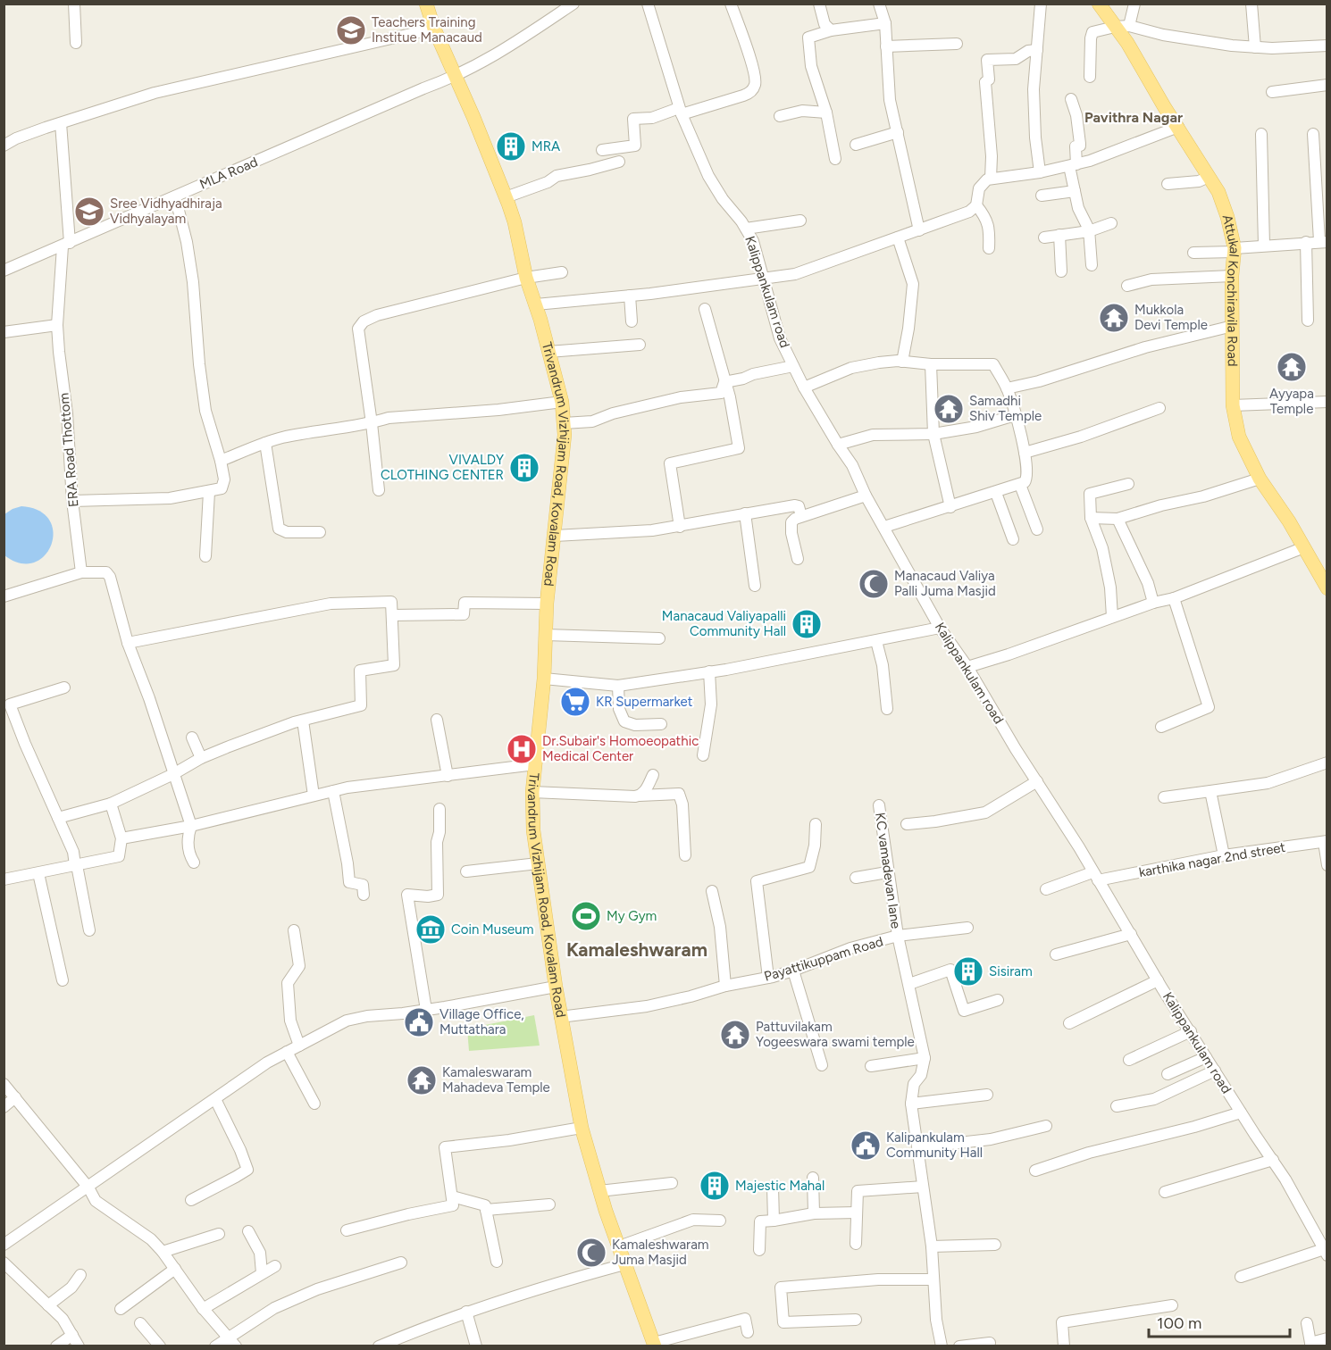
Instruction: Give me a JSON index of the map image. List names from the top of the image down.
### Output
{
  "streets": {
    "main road": ["Attukal Konchiravila Road", "Trivandrum Vizhijam Road, Kovalam Road"],
    "street": [
      "MLA Road",
      "Kalippankulam road",
      "ERA Road Thottom",
      "karthika nagar 2nd street",
      "KC vamadevan lane",
      "Payattikuppam Road"
    ]
  },
  "crossings": [
    ["MLA Road", "ERA Road Thottom"],
    ["MLA Road", "Trivandrum Vizhijam Road, Kovalam Road"],
    ["Kalippankulam road", "karthika nagar 2nd street"],
    ["Trivandrum Vizhijam Road, Kovalam Road", "Payattikuppam Road"],
    ["KC vamadevan lane", "Payattikuppam Road"]
  ],
  "districts": ["Pavithra Nagar", "Kamaleshwaram"],
  "places": {
    "school or university": ["Teachers Training Institue Manacaud", "Sree Vidhyadhiraja Vidhyalayam"],
    "building": [
      "MRA",
      "VIVALDY CLOTHING CENTER",
      "Manacaud Valiyapalli Community Hall",
      "Sisiram",
      "Majestic Mahal"
    ],
    "temple": [
      "Mukkola Devi Temple",
      "Ayyapa Temple",
      "Samadhi Shiv Temple",
      "Pattuvilakam Yogeeswara swami temple",
      "Kamaleswaram Mahadeva Temple"
    ],
    "mosque": ["Manacaud Valiya Palli Juma Masjid", "Kamaleshwaram Juma Masjid"],
    "supermarket": ["KR Supermarket"],
    "hospital": ["Dr.Subair's Homoeopathic Medical Center"],
    "sports": ["My Gym"],
    "museum": ["Coin Museum"],
    "public building": ["Village Office, Muttathara", "Kalipankulam Community Hall"]
  },
  "scale_bar": "100 m"
}
